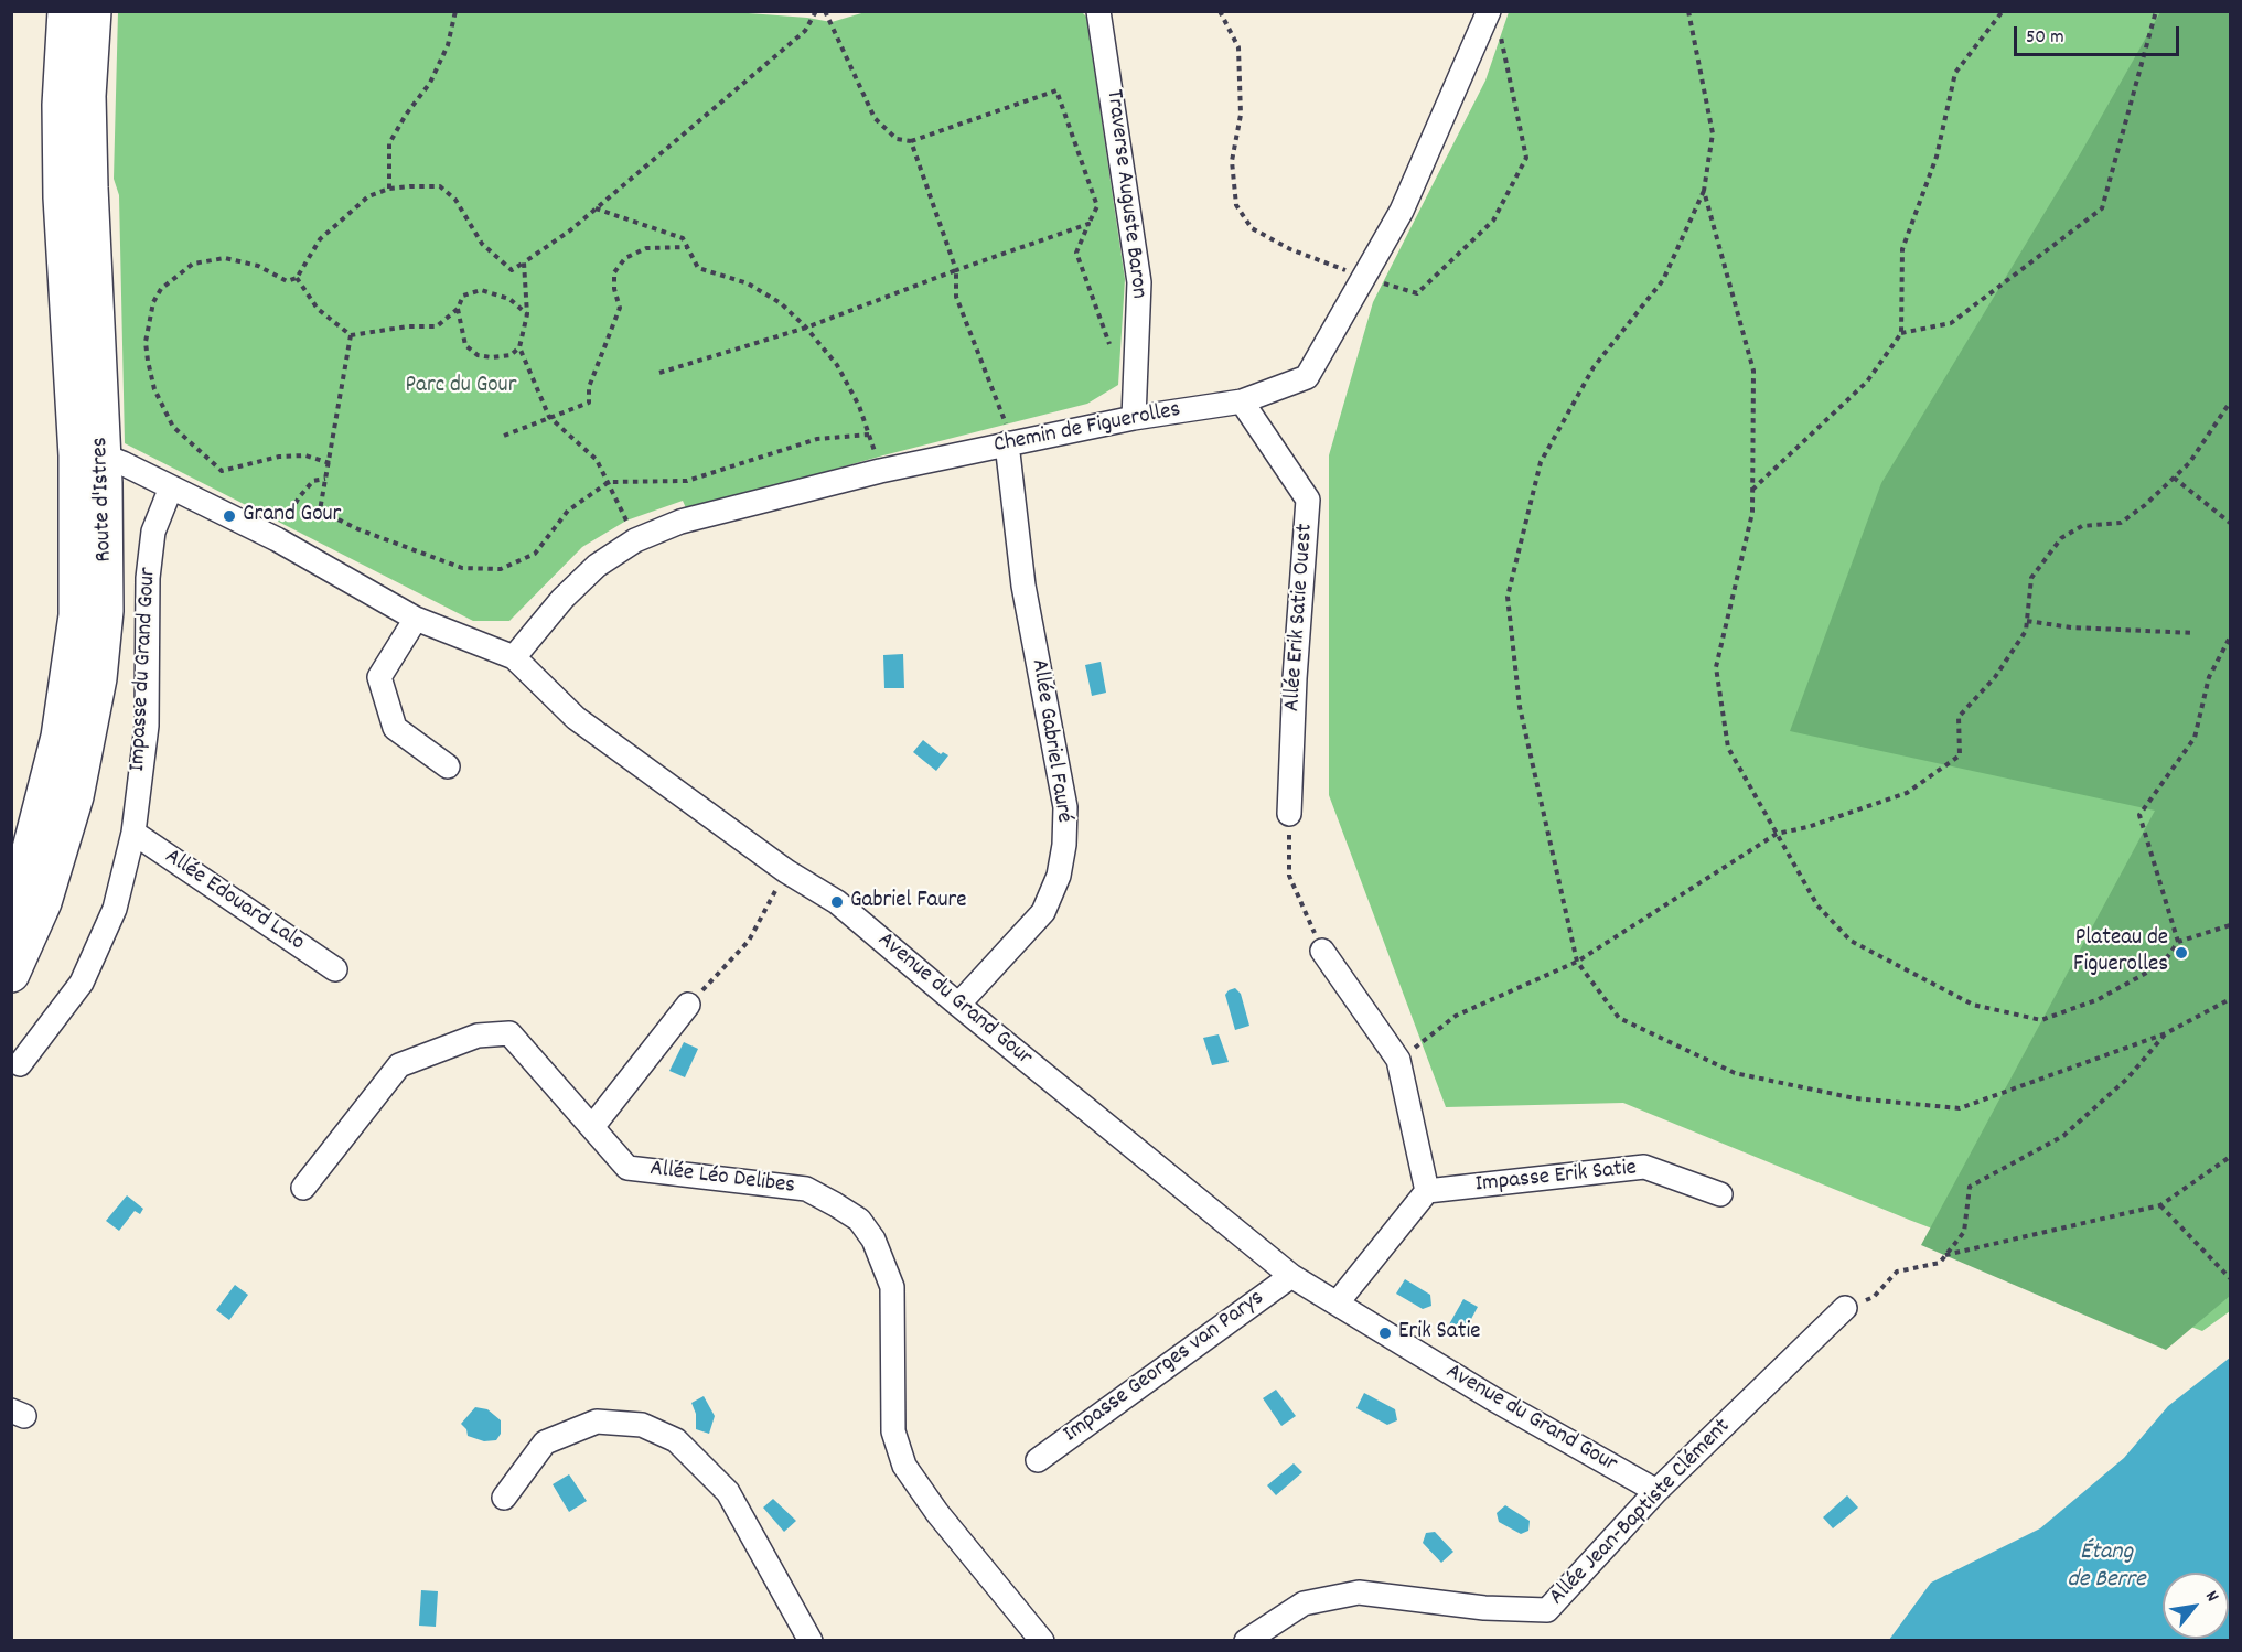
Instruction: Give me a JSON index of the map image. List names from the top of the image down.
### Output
{
  "streets": {
    "main road": ["Route d'Istres"],
    "street": [
      "Traverse Auguste Baron",
      "Chemin de Figuerolles",
      "Allée Erik Satie Ouest",
      "Impasse du Grand Gour",
      "Allée Gabriel Fauré",
      "Allée Edouard Lalo",
      "Avenue du Grand Gour",
      "Impasse Erik Satie",
      "Allée Léo Delibes",
      "Impasse Georges van Parys",
      "Allée Jean-Baptiste Clément"
    ]
  },
  "crossings": [
    ["Traverse Auguste Baron", "Chemin de Figuerolles"],
    ["Chemin de Figuerolles", "Allée Erik Satie Ouest"],
    ["Chemin de Figuerolles", "Allée Gabriel Fauré"],
    ["Chemin de Figuerolles", "Avenue du Grand Gour"],
    ["Route d'Istres", "Avenue du Grand Gour"],
    ["Impasse du Grand Gour", "Allée Edouard Lalo"],
    ["Impasse du Grand Gour", "Avenue du Grand Gour"],
    ["Allée Gabriel Fauré", "Avenue du Grand Gour"],
    ["Avenue du Grand Gour", "Impasse Georges van Parys"],
    ["Avenue du Grand Gour", "Allée Jean-Baptiste Clément"]
  ],
  "water": ["Étang de Berre"],
  "parks": ["Parc du Gour"],
  "places": [
    "Grand Gour",
    "Gabriel Faure",
    "Plateau de Figuerolles",
    "Erik Satie"
  ],
  "scale_bar": "50 m",
  "north": "top right"
}
